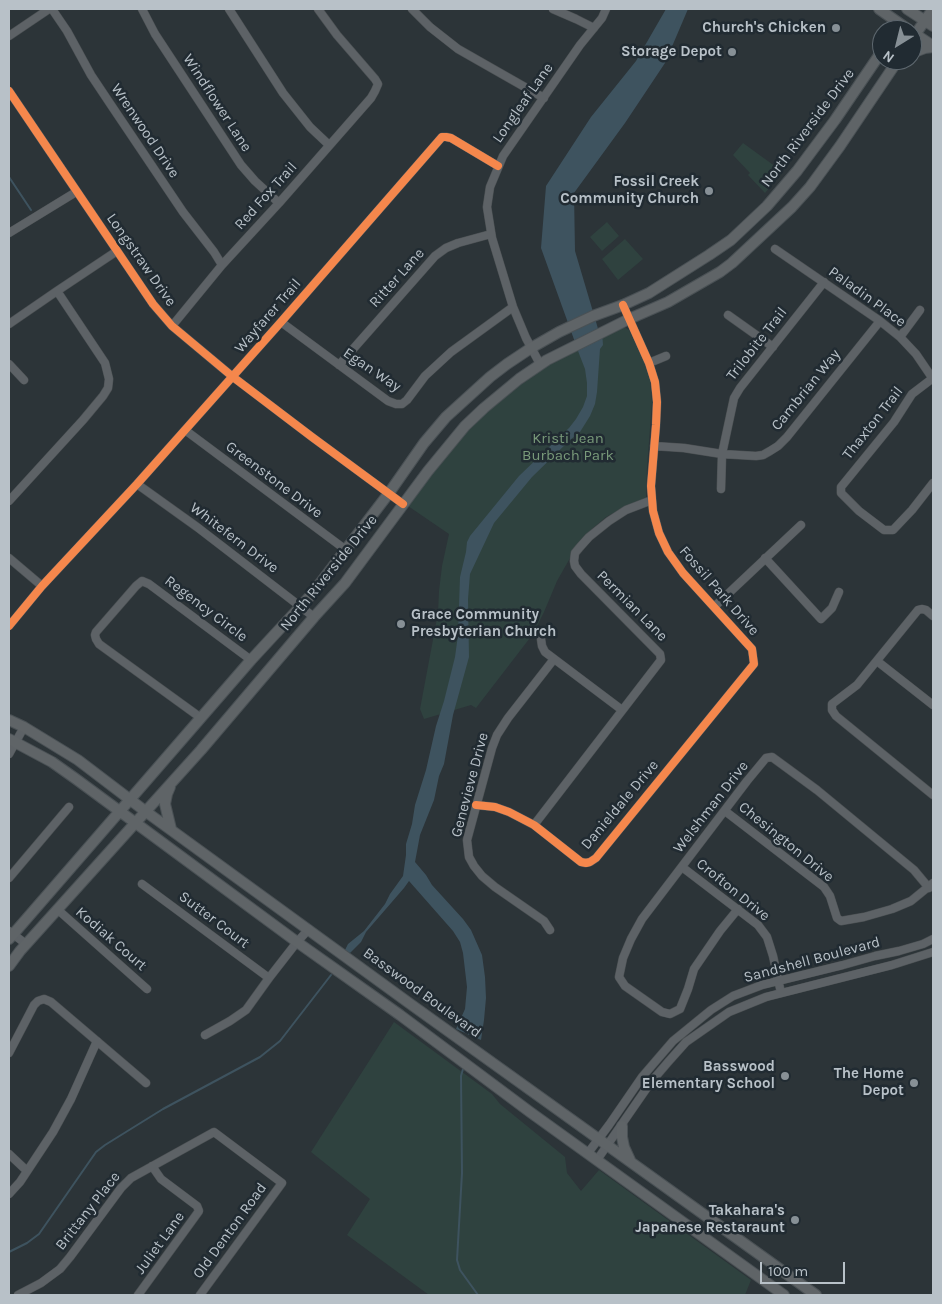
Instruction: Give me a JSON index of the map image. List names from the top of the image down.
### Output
{
  "streets": {
    "main road": ["North Riverside Drive", "Basswood Boulevard"],
    "street": [
      "Windflower Lane",
      "Longleaf Lane",
      "Wrenwood Drive",
      "Red Fox Trail",
      "Longstraw Drive",
      "Ritter Lane",
      "Paladin Place",
      "Wayfarer Trail",
      "Trilobite Trail",
      "Egan Way",
      "Cambrian Way",
      "Thaxton Trail",
      "Greenstone Drive",
      "Whitefern Drive",
      "Fossil Park Drive",
      "Permian Lane",
      "Regency Circle",
      "Genevieve Drive",
      "Danieldale Drive",
      "Welshman Drive",
      "Chesington Drive",
      "Crofton Drive",
      "Sutter Court",
      "Kodiak Court",
      "Sandshell Boulevard",
      "Brittany Place",
      "Old Denton Road",
      "Juliet Lane"
    ]
  },
  "crossings": [
    ["Windflower Lane", "Red Fox Trail"],
    ["Longleaf Lane", "North Riverside Drive"],
    ["Longleaf Lane", "Ritter Lane"],
    ["Longleaf Lane", "Wayfarer Trail"],
    ["Longleaf Lane", "Egan Way"],
    ["North Riverside Drive", "Longstraw Drive"],
    ["North Riverside Drive", "Greenstone Drive"],
    ["North Riverside Drive", "Whitefern Drive"],
    ["North Riverside Drive", "Fossil Park Drive"],
    ["North Riverside Drive", "Regency Circle"],
    ["North Riverside Drive", "Kodiak Court"],
    ["North Riverside Drive", "Basswood Boulevard"],
    ["Wrenwood Drive", "Red Fox Trail"],
    ["Red Fox Trail", "Longstraw Drive"],
    ["Longstraw Drive", "Wayfarer Trail"],
    ["Ritter Lane", "Egan Way"],
    ["Paladin Place", "Trilobite Trail"],
    ["Paladin Place", "Cambrian Way"],
    ["Paladin Place", "Thaxton Trail"],
    ["Wayfarer Trail", "Egan Way"],
    ["Wayfarer Trail", "Greenstone Drive"],
    ["Wayfarer Trail", "Whitefern Drive"],
    ["Trilobite Trail", "Cambrian Way"],
    ["Cambrian Way", "Fossil Park Drive"],
    ["Fossil Park Drive", "Permian Lane"],
    ["Fossil Park Drive", "Danieldale Drive"],
    ["Permian Lane", "Danieldale Drive"],
    ["Genevieve Drive", "Danieldale Drive"],
    ["Welshman Drive", "Chesington Drive"],
    ["Welshman Drive", "Crofton Drive"],
    ["Crofton Drive", "Sandshell Boulevard"],
    ["Sandshell Boulevard", "Basswood Boulevard"],
    ["Brittany Place", "Old Denton Road"],
    ["Brittany Place", "Juliet Lane"]
  ],
  "parks": ["Kristi Jean Burbach Park"],
  "places": [
    "Church's Chicken",
    "Storage Depot",
    "Fossil Creek Community Church",
    "Grace Community Presbyterian Church",
    "Basswood Elementary School",
    "The Home Depot",
    "Takahara's Japanese Restaraunt"
  ],
  "scale_bar": "100 m",
  "north": "bottom left"
}
